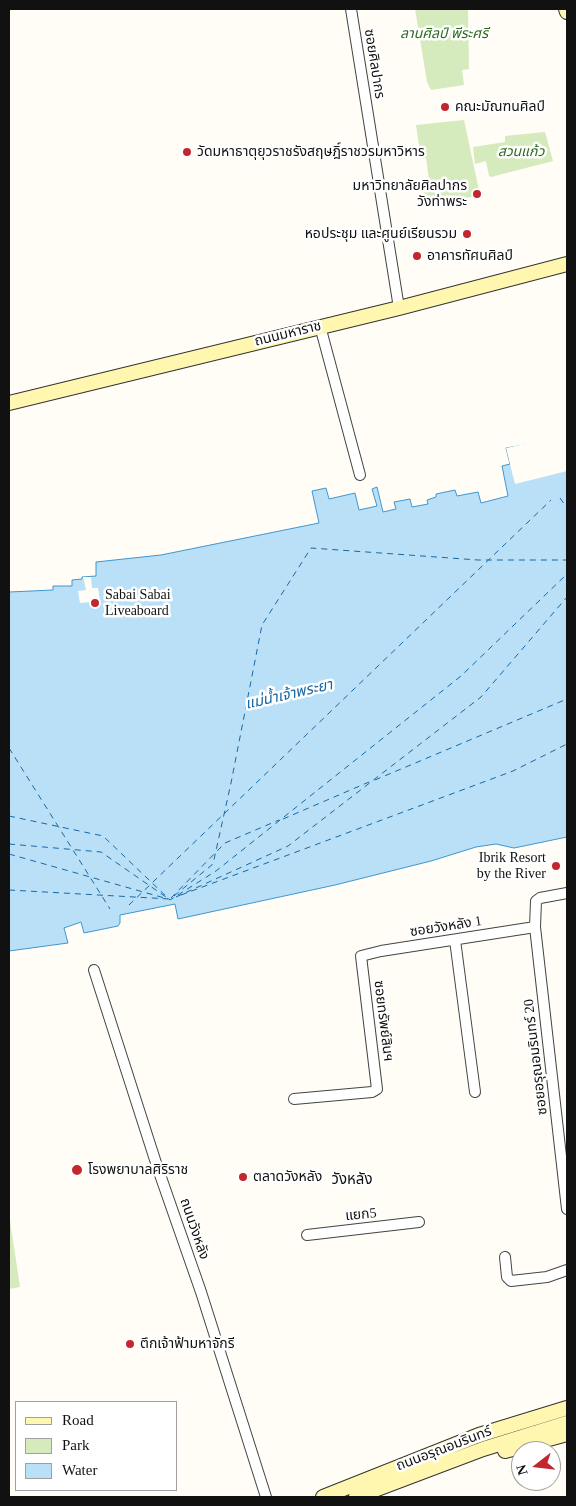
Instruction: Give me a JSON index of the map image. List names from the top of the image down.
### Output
{
  "streets": {
    "main road": ["ถนนมหาราช", "ถนนอรุณอมรินทร์"],
    "street": [
      "ซอยศิลปากร",
      "ซอยวังหลัง 1",
      "ซอยทรัพย์สินฯ",
      "ซอยอรุณอมรินทร์ 20",
      "แยก5",
      "ถนนวังหลัง"
    ]
  },
  "crossings": [
    ["ซอยศิลปากร", "ถนนมหาราช"],
    ["ซอยวังหลัง 1", "ซอยทรัพย์สินฯ"],
    ["ซอยวังหลัง 1", "ซอยอรุณอมรินทร์ 20"]
  ],
  "districts": ["วังหลัง"],
  "water": ["แม่น้ำเจ้าพระยา"],
  "parks": ["ลานศิลป์ พีระศรี", "สวนแก้ว"],
  "places": [
    "คณะมัณฑนศิลป์",
    "วัดมหาธาตุยุวราชรังสฤษฎิ์ราชวรมหาวิหาร",
    "มหาวิทยาลัยศิลปากร วังท่าพระ",
    "หอประชุม และศูนย์เรียนรวม",
    "อาคารทัศนศิลป์",
    "Sabai Sabai Liveaboard",
    "Ibrik Resort by the River",
    "โรงพยาบาลศิริราช",
    "ตลาดวังหลัง",
    "ตึกเจ้าฟ้ามหาจักรี"
  ],
  "legend": ["Road", "Park", "Water"],
  "north": "left"
}
